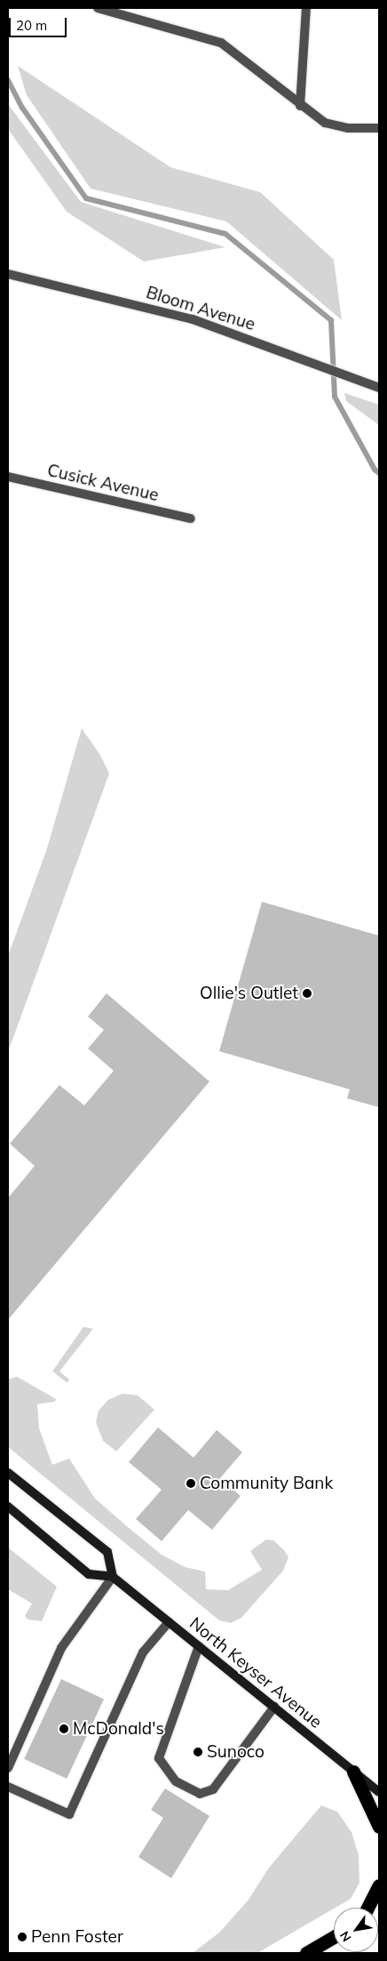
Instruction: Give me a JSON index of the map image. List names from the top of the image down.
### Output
{
  "streets": {
    "main road": ["North Keyser Avenue"],
    "street": ["Bloom Avenue", "Cusick Avenue"]
  },
  "places": [
    "Ollie's Outlet",
    "Community Bank",
    "McDonald's",
    "Sunoco",
    "Penn Foster"
  ],
  "scale_bar": "20 m",
  "north": "bottom left"
}
